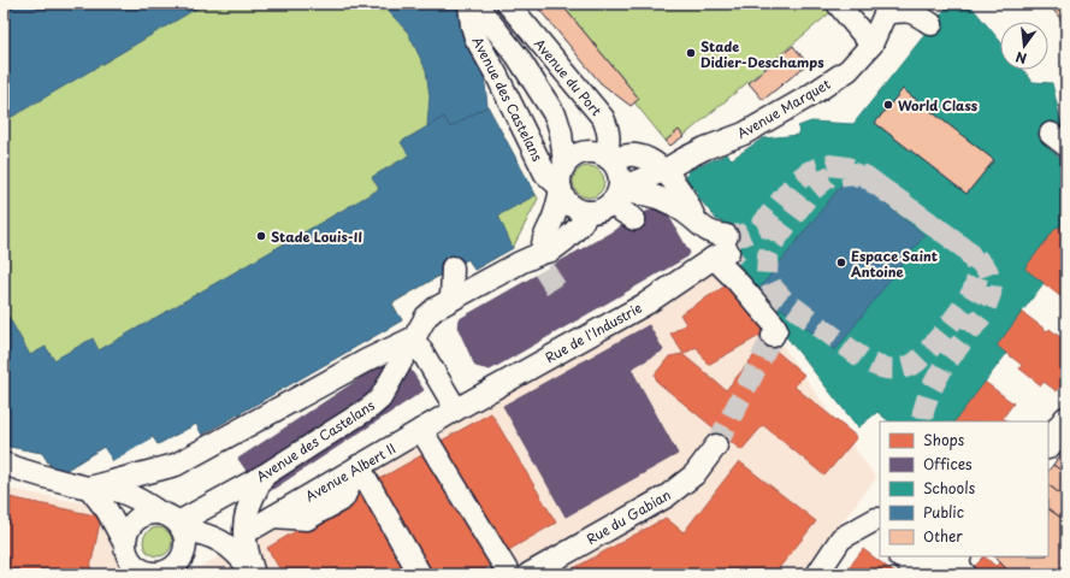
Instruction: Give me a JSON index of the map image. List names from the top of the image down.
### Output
{
  "streets": {
    "street": [
      "Avenue du Port",
      "Avenue des Castelans",
      "Avenue Marquet",
      "Rue de l'Industrie",
      "Avenue Albert II",
      "Rue du Gabian"
    ]
  },
  "crossings": [
    ["Avenue du Port", "Avenue des Castelans"],
    ["Avenue du Port", "Avenue Marquet"],
    ["Avenue des Castelans", "Avenue Marquet"],
    ["Rue de l'Industrie", "Avenue Albert II"]
  ],
  "places": [
    "Stade Didier-Deschamps",
    "World Class",
    "Stade Louis-II",
    "Espace Saint Antoine"
  ],
  "legend": [
    "Shops",
    "Offices",
    "Schools",
    "Public",
    "Other"
  ],
  "north": "bottom"
}
